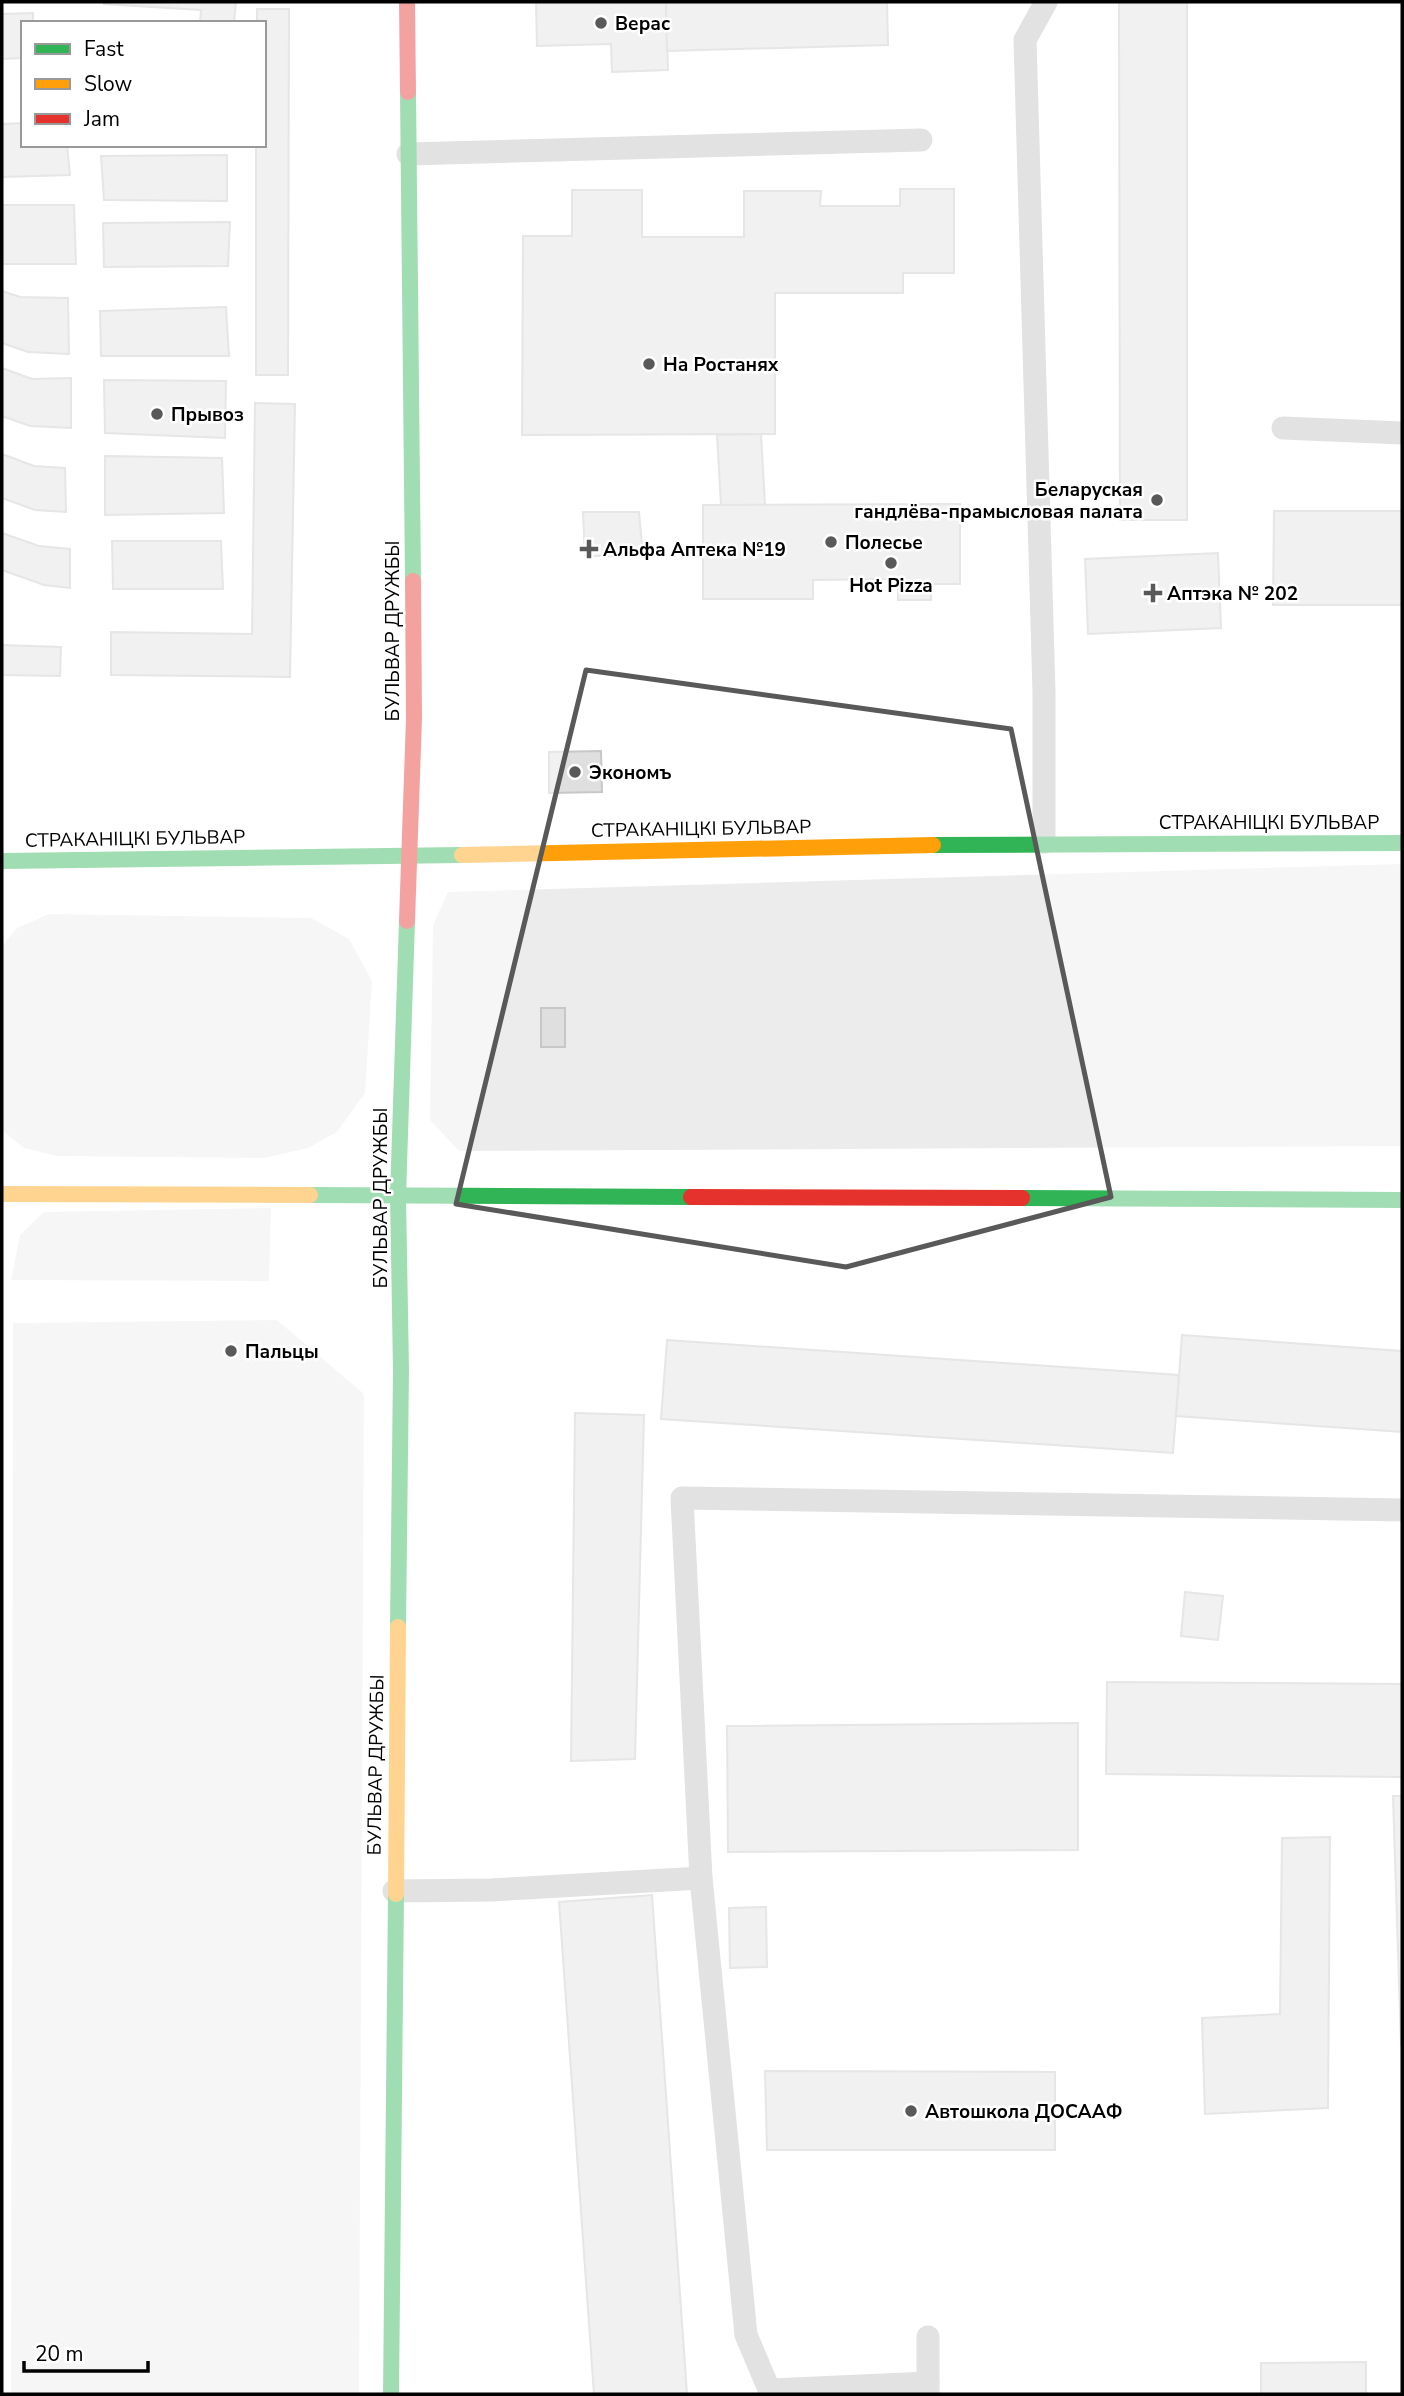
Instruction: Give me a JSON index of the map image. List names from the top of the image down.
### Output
{
  "streets": {
    "street": ["БУЛЬВАР ДРУЖБЫ", "СТРАКАНІЦКІ БУЛЬВАР"]
  },
  "crossings": [
    ["БУЛЬВАР ДРУЖБЫ", "СТРАКАНІЦКІ БУЛЬВАР"]
  ],
  "places": {
    "other": [
      "Верас",
      "На Ростанях",
      "Прывоз",
      "Беларуская гандлёва-прамысловая палата",
      "Полесье",
      "Hot Pizza",
      "Экономъ",
      "Пальцы",
      "Автошкола ДОСААФ"
    ],
    "health": ["Альфа Аптека №19", "Аптэка № 202"]
  },
  "legend": ["Fast", "Slow", "Jam"],
  "scale_bar": "20 m"
}
